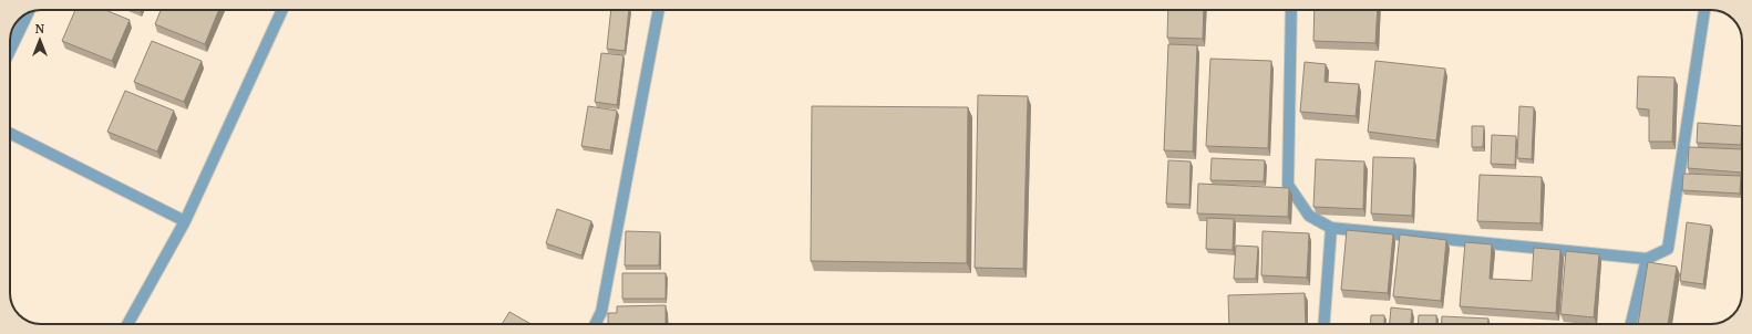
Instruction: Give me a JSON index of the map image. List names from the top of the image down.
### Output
{
  "north": "top"
}
